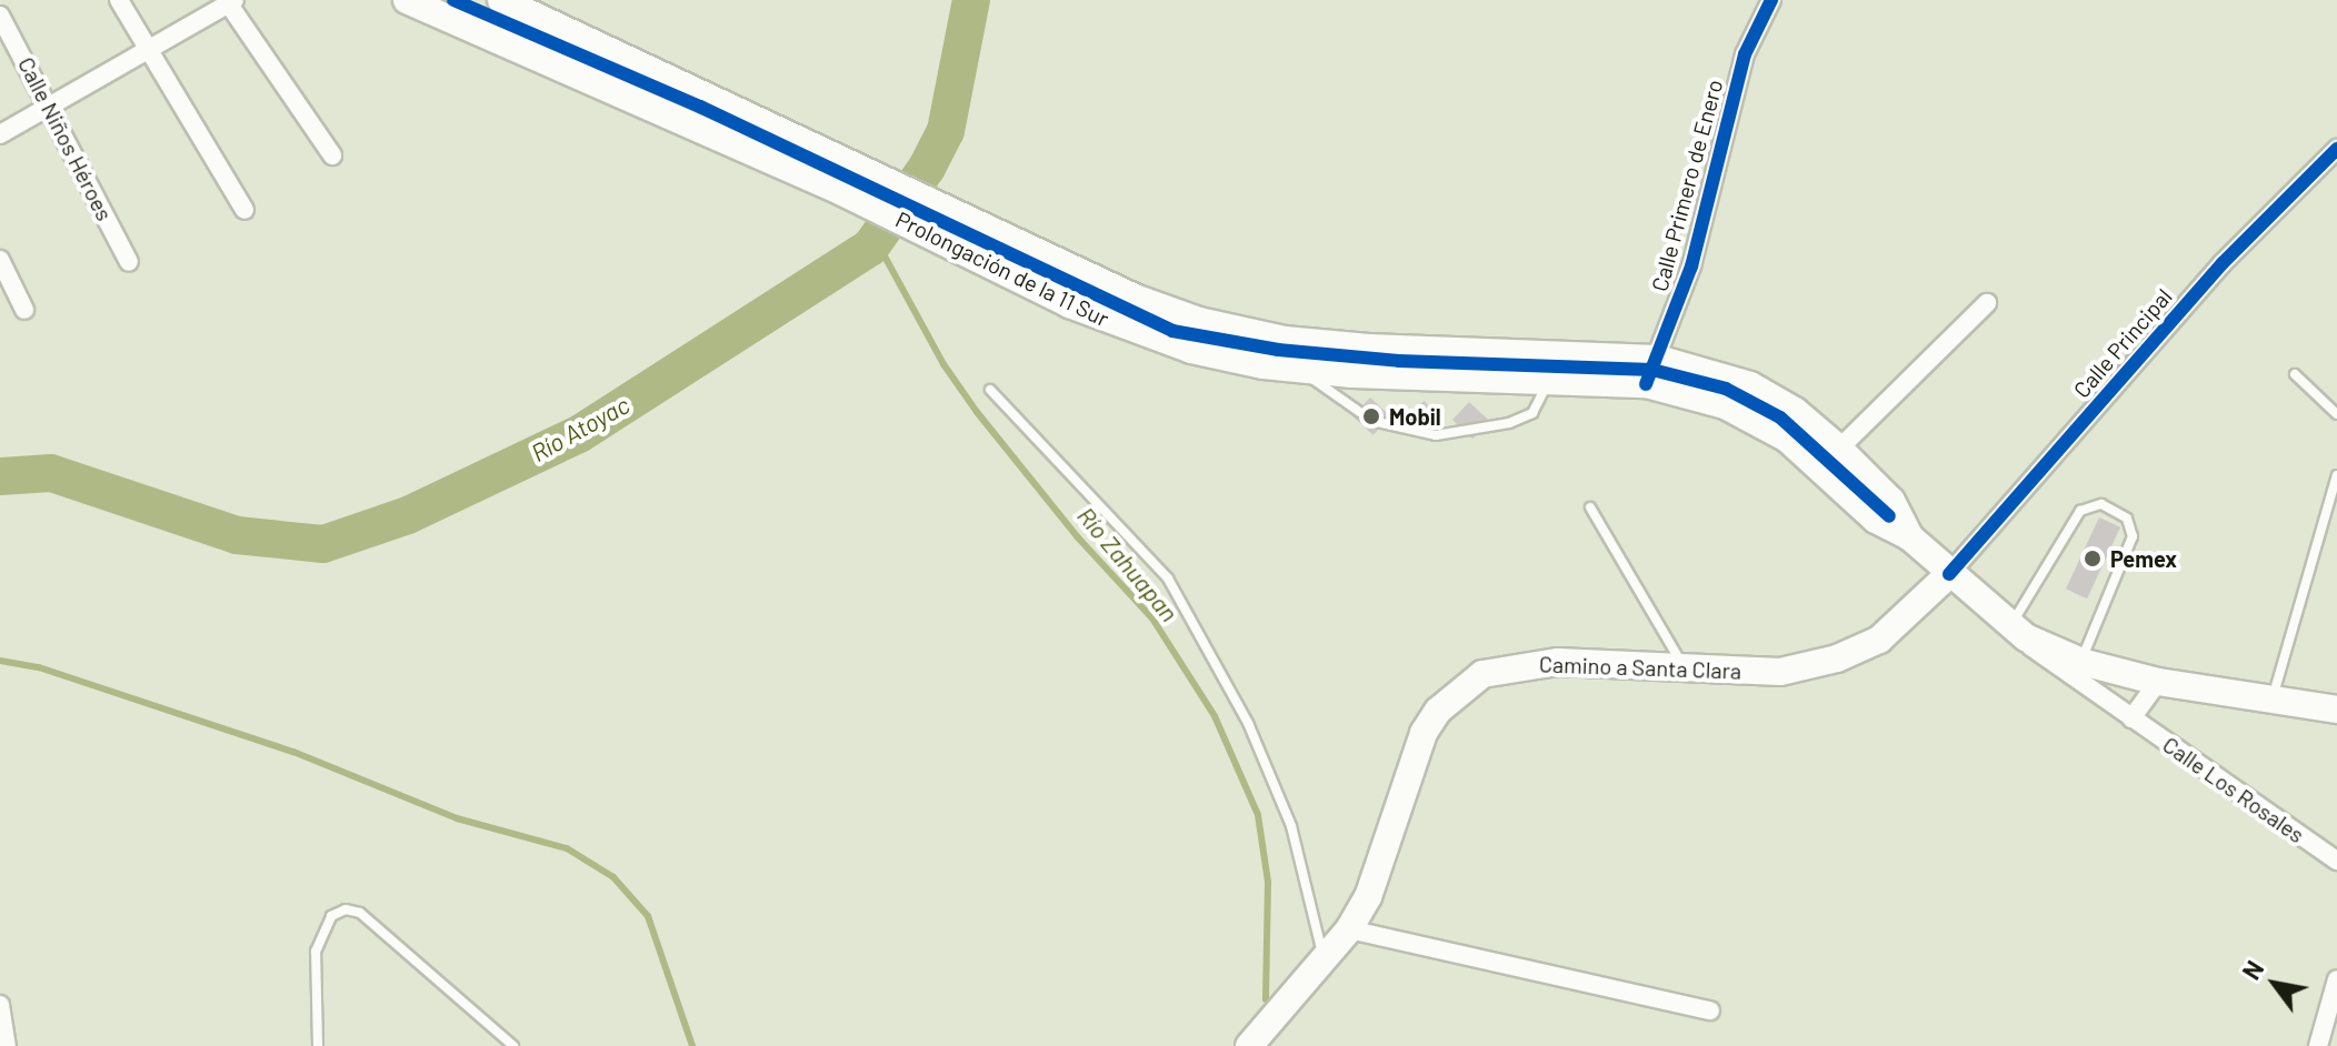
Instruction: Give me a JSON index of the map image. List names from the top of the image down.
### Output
{
  "streets": {
    "main road": ["Prolongación de la 11 Sur", "Camino a Santa Clara"],
    "street": [
      "Calle Niños Héroes",
      "Calle Primero de Enero",
      "Calle Principal",
      "Calle Los Rosales"
    ]
  },
  "crossings": [
    ["Calle Primero de Enero", "Prolongación de la 11 Sur"],
    ["Prolongación de la 11 Sur", "Calle Principal"],
    ["Prolongación de la 11 Sur", "Camino a Santa Clara"],
    ["Prolongación de la 11 Sur", "Calle Los Rosales"],
    ["Calle Principal", "Camino a Santa Clara"]
  ],
  "water": ["Río Atoyac", "Río Zahuapan"],
  "places": ["Mobil", "Pemex"],
  "north": "top left"
}
